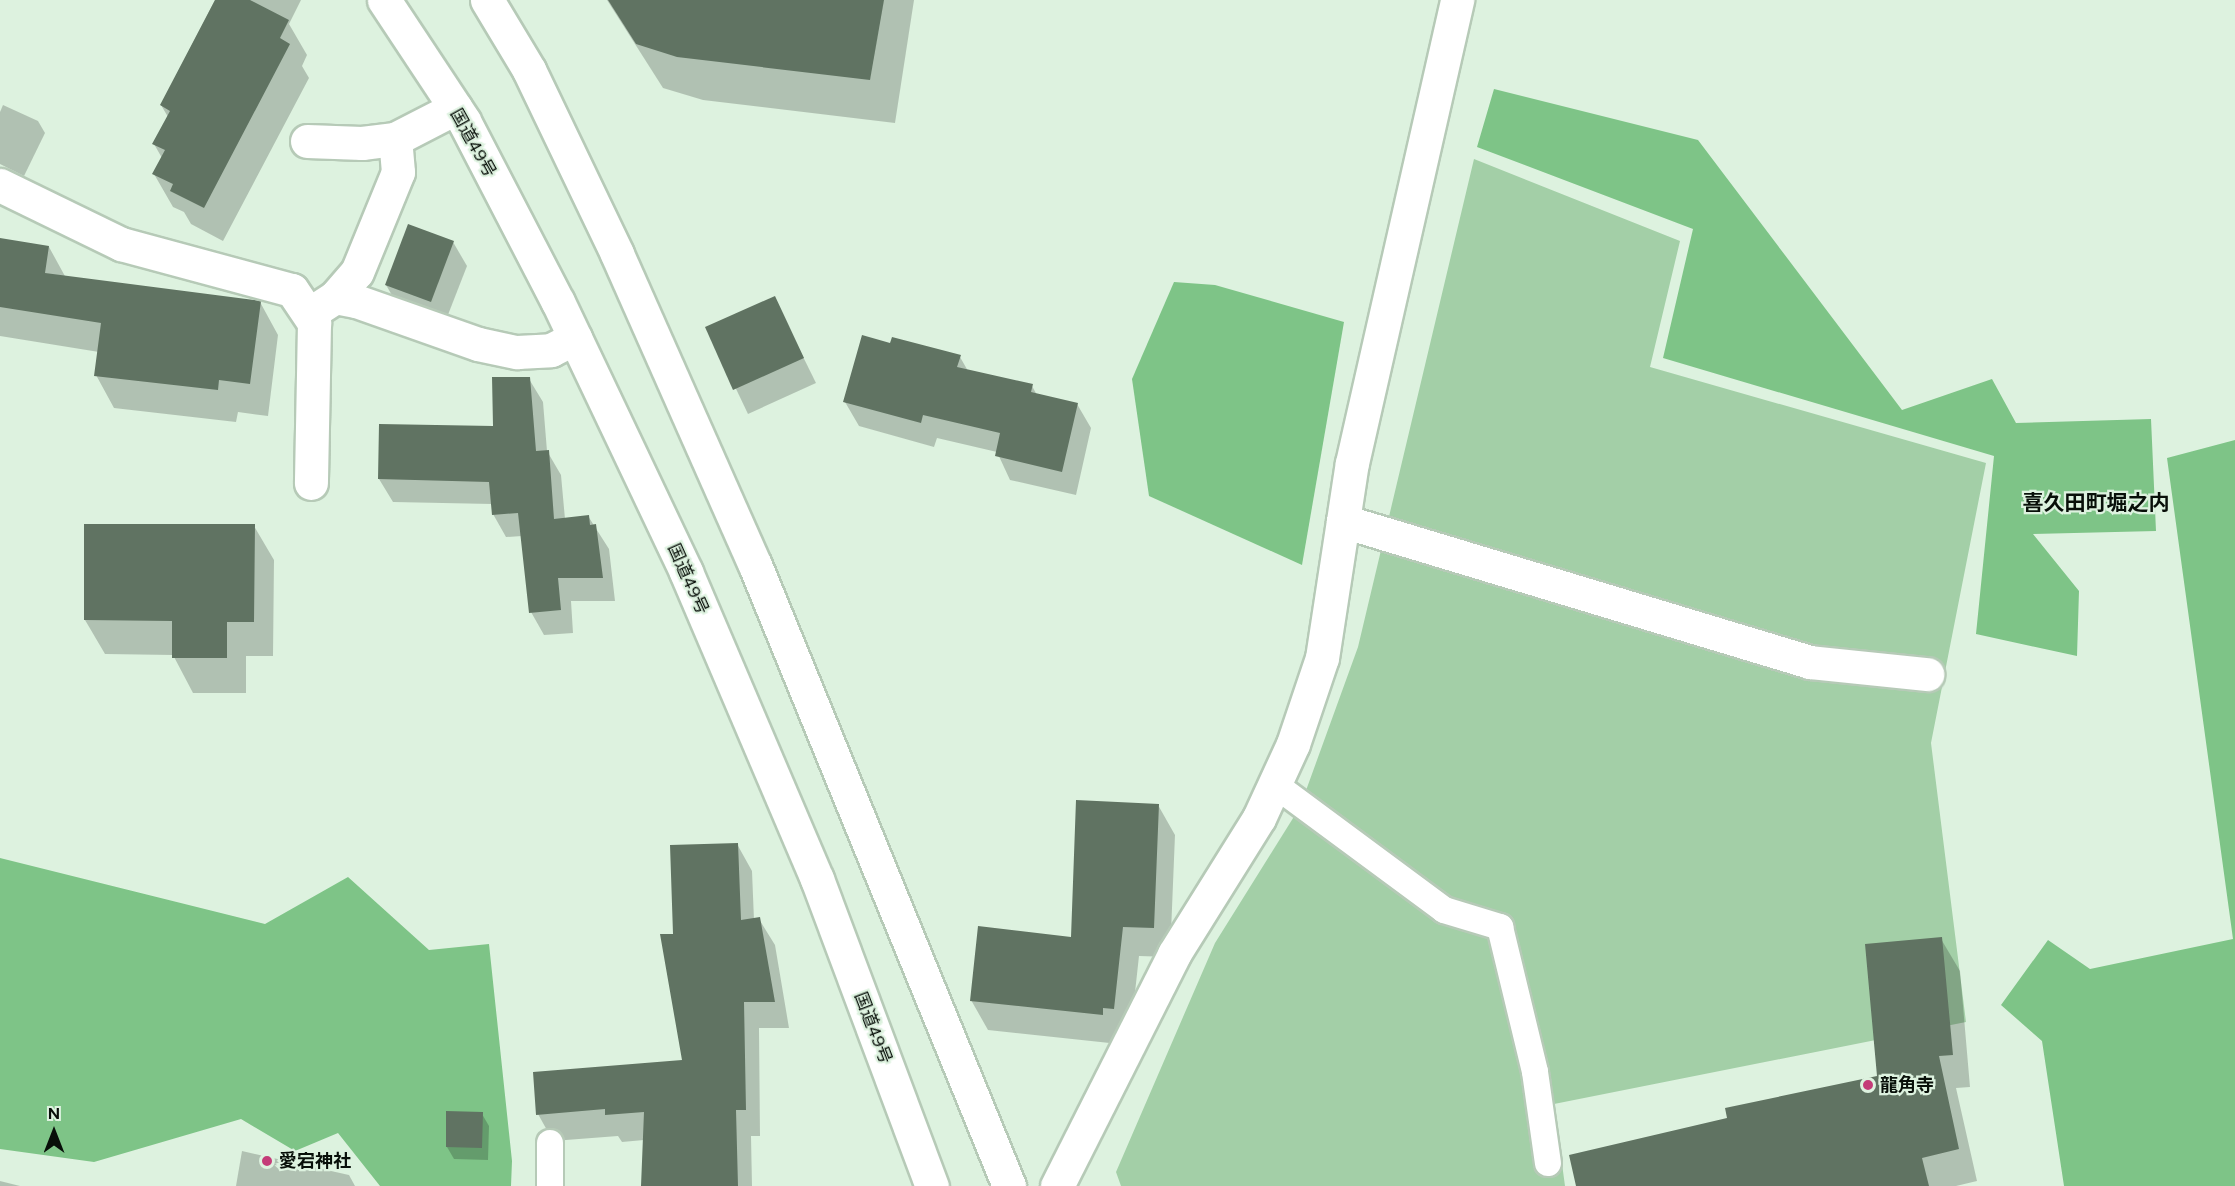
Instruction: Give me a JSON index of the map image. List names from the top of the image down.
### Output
{
  "streets": {
    "main road": ["国道49号"]
  },
  "districts": ["喜久田町堀之内"],
  "places": ["龍角寺", "愛宕神社"],
  "north": "top"
}
